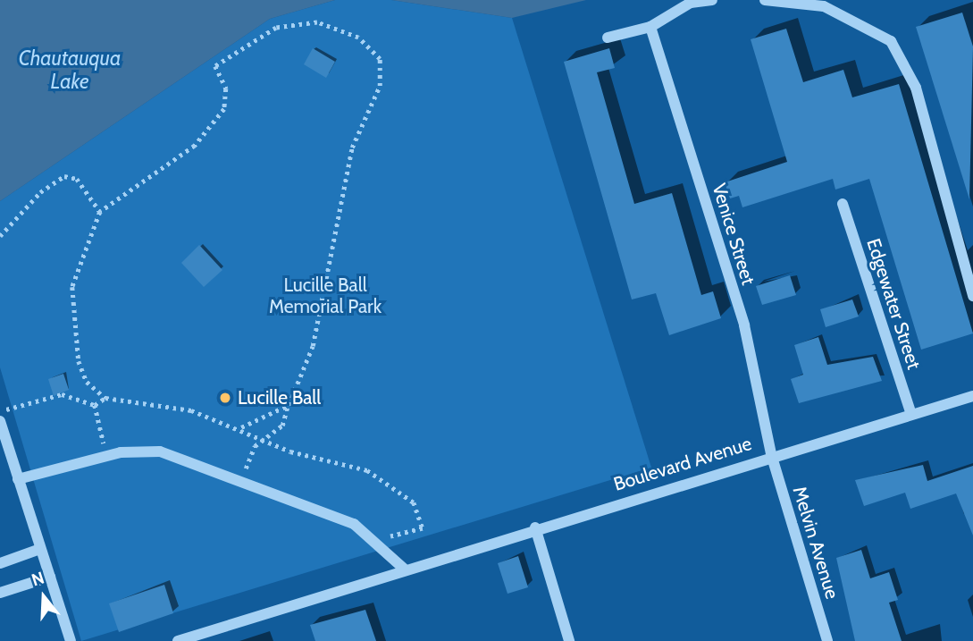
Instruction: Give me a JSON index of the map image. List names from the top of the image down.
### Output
{
  "streets": {
    "street": [
      "Venice Street",
      "Edgewater Street",
      "Boulevard Avenue",
      "Melvin Avenue"
    ]
  },
  "crossings": [
    ["Venice Street", "Boulevard Avenue"],
    ["Venice Street", "Melvin Avenue"],
    ["Edgewater Street", "Boulevard Avenue"],
    ["Boulevard Avenue", "Melvin Avenue"]
  ],
  "water": ["Chautauqua Lake"],
  "parks": ["Lucille Ball Memorial Park"],
  "places": ["Lucille Ball"],
  "north": "top"
}
